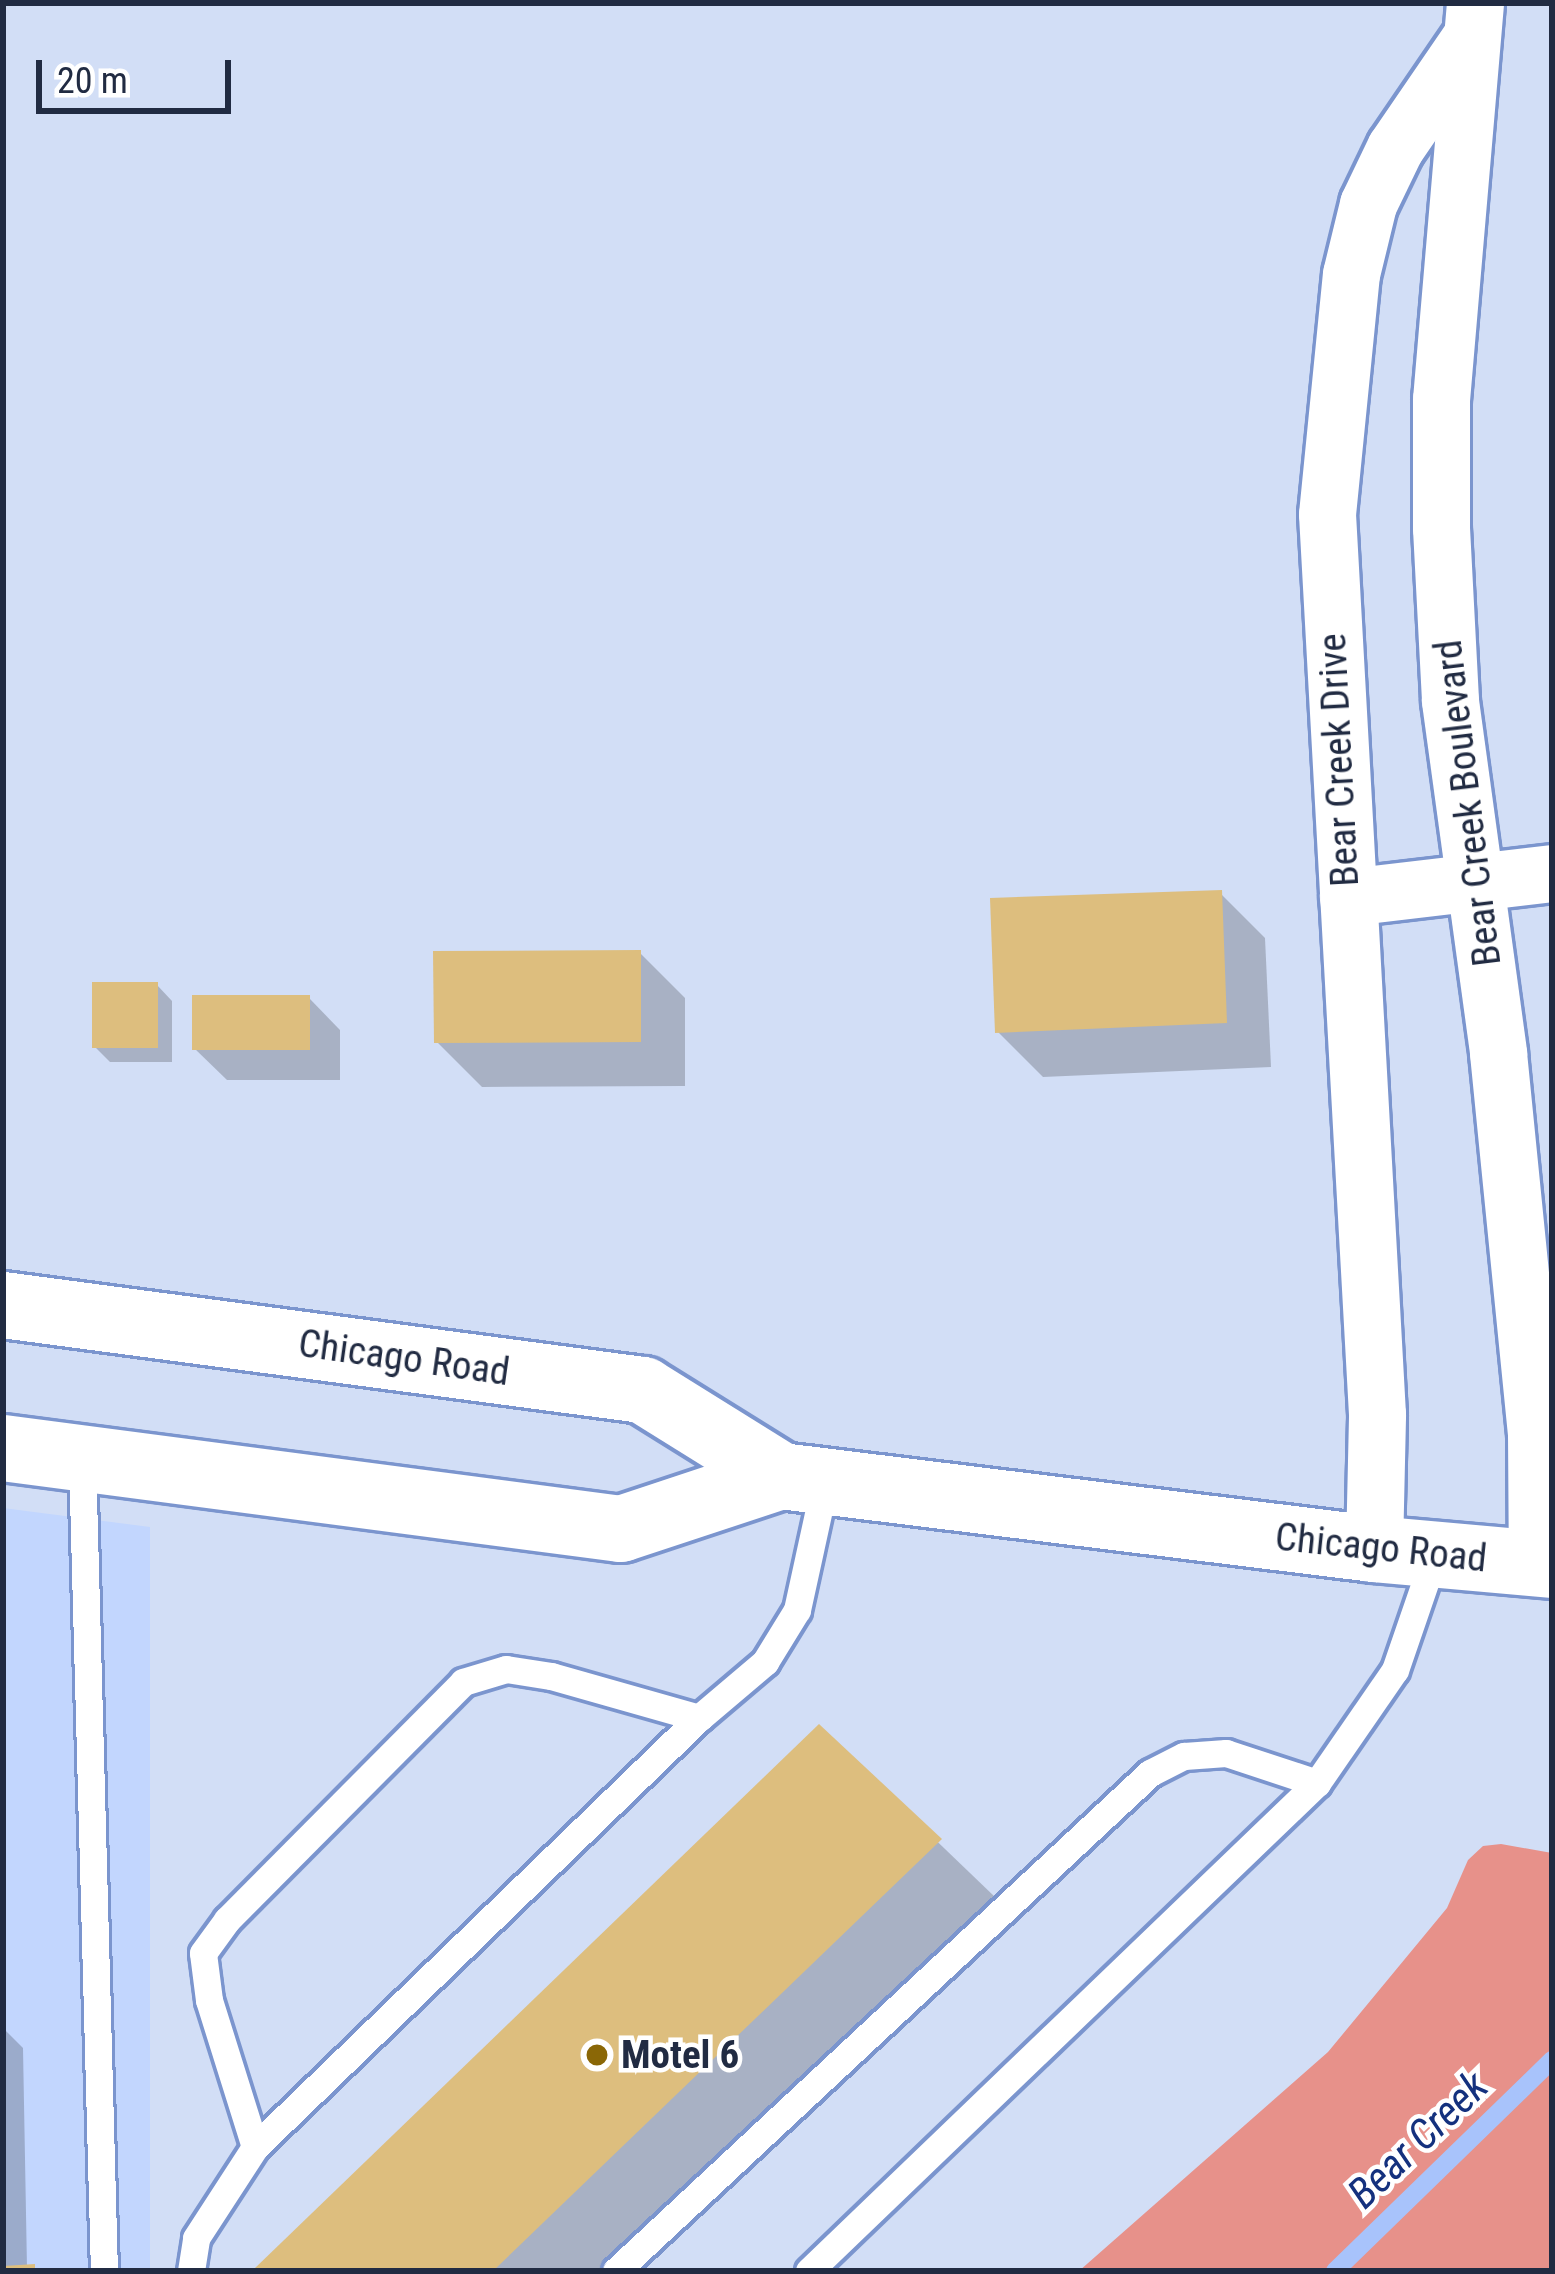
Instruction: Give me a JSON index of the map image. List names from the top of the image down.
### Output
{
  "streets": {
    "main road": ["Chicago Road"],
    "street": ["Bear Creek Drive", "Bear Creek Boulevard"]
  },
  "crossings": [
    ["Bear Creek Drive", "Bear Creek Boulevard"],
    ["Bear Creek Drive", "Chicago Road"],
    ["Bear Creek Boulevard", "Chicago Road"]
  ],
  "water": ["Bear Creek"],
  "places": ["Motel 6"],
  "scale_bar": "20 m"
}
